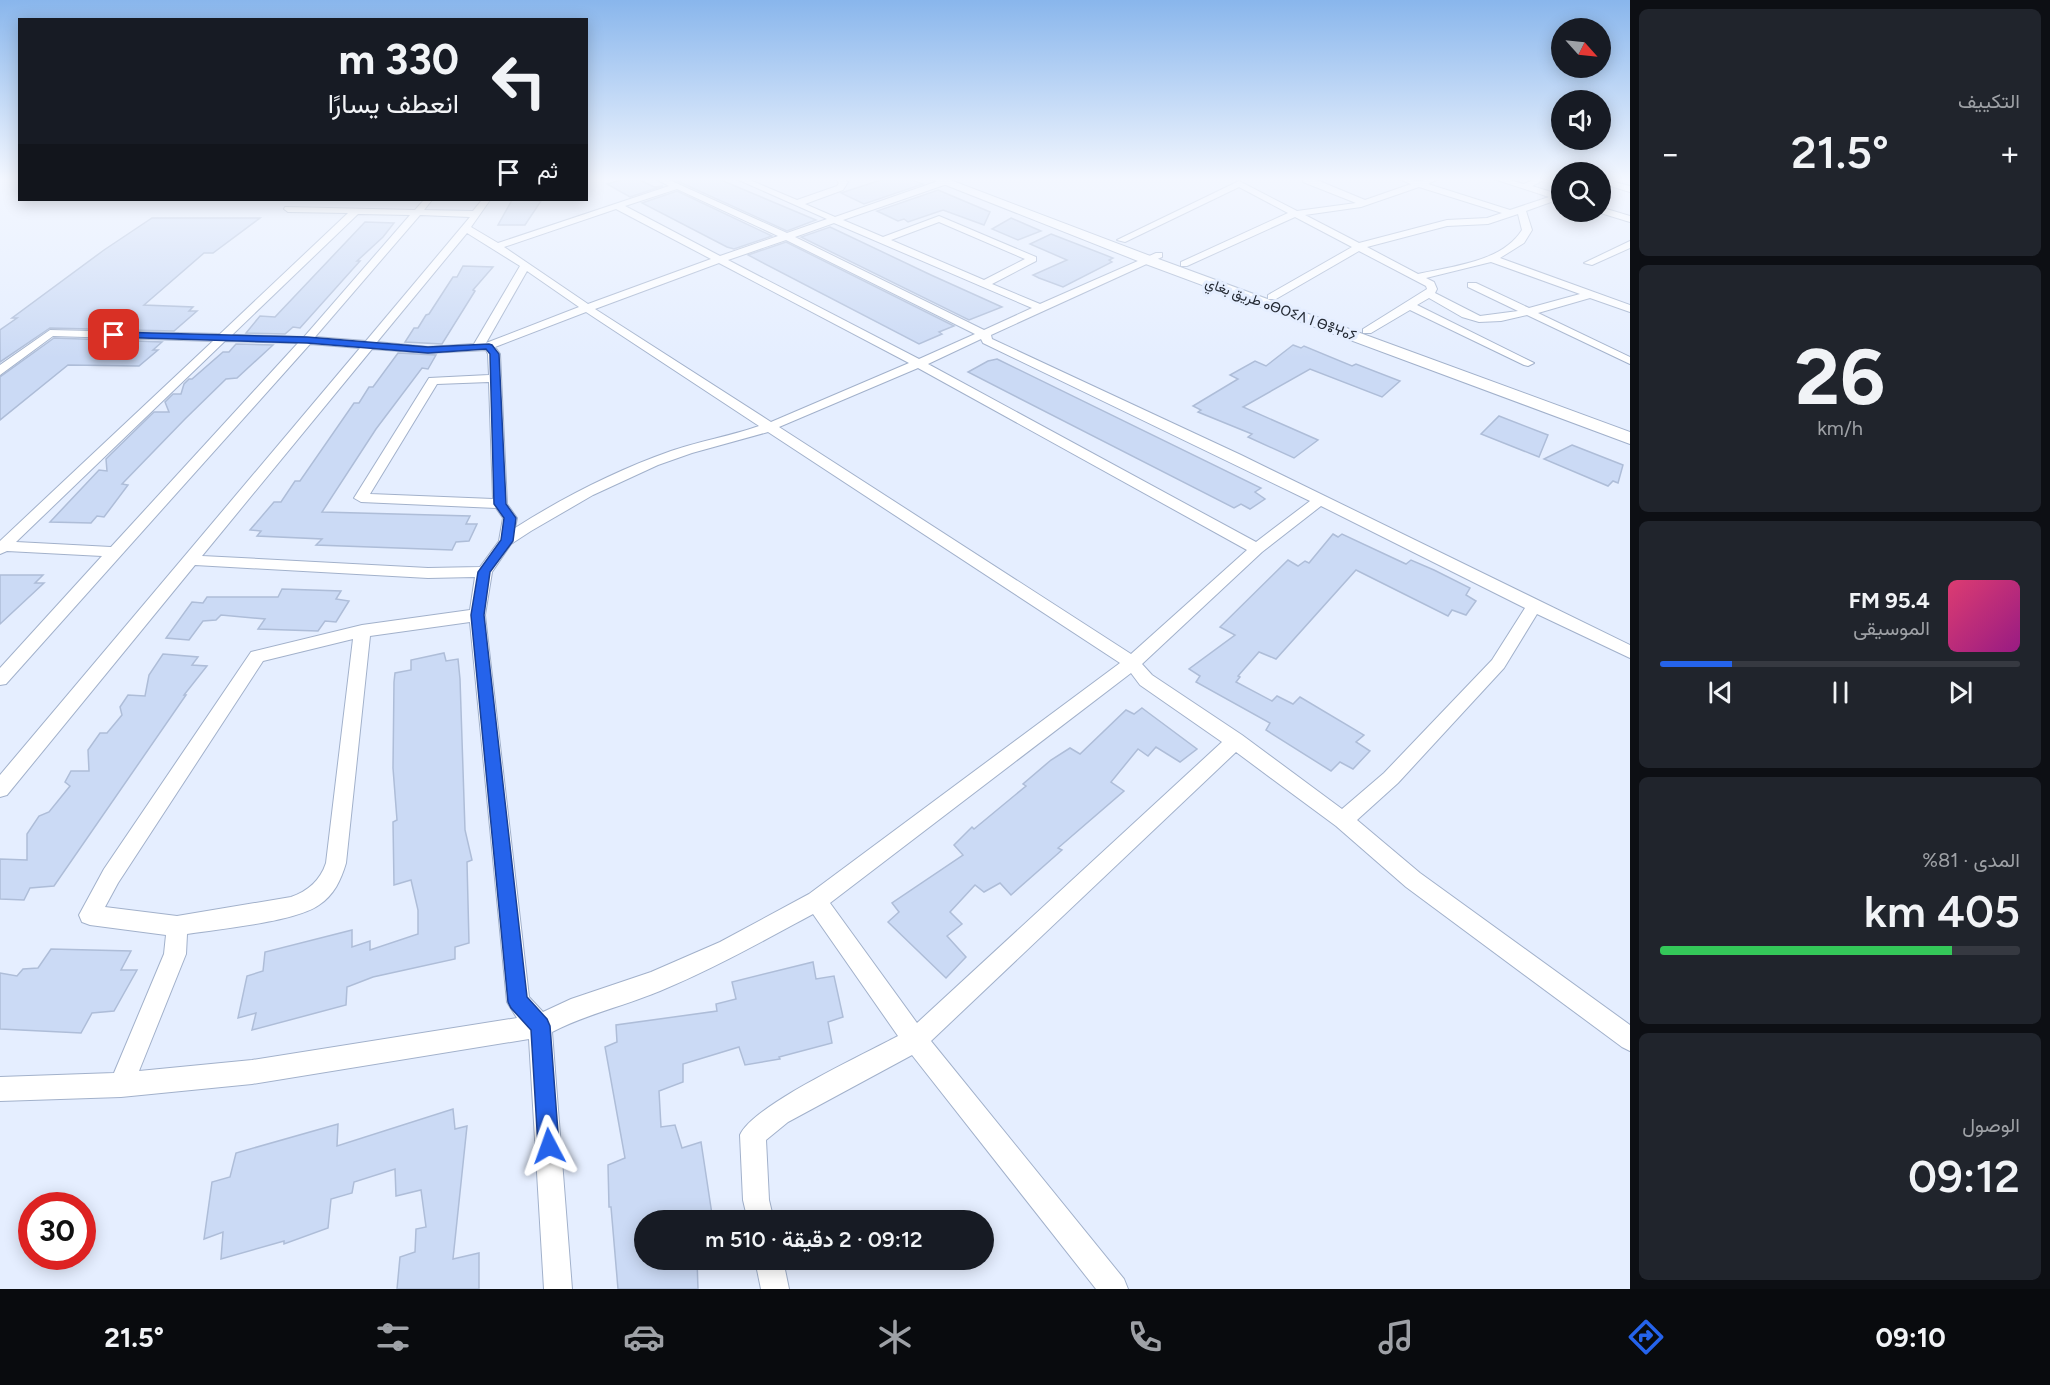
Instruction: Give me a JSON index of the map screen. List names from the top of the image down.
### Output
{
  "streets": {
    "main road": ["طريق بغاي ⴰⴱⵔⵉⴷ ⵏ ⴱⴻⵖⴰⵢ"]
  },
  "north": "bottom right",
  "page": {
    "tile": [
      "التكييف",
      ["26", "km/h"],
      ["المدى · 81%", "405 km"],
      ["الوصول", "09:12"]
    ],
    "turn": ["330 m", "انعطف يسارًا"],
    "heat": ["−", "21.5°", "+"],
    "then": "ثم",
    "song": ["95.4 FM", "الموسيقى"],
    "limit": "30",
    "trip": "09:12 · 2 دقيقة · 510 m",
    "tabs": ["09:10", "21.5°"]
  }
}
